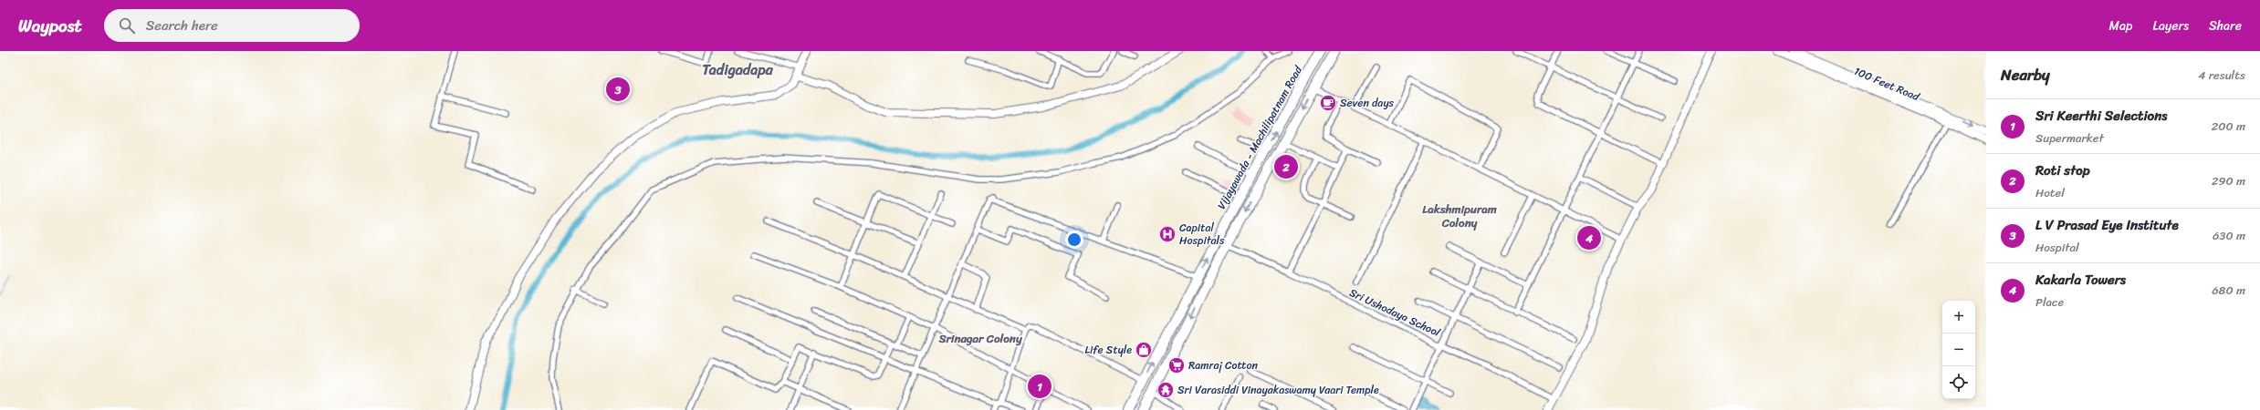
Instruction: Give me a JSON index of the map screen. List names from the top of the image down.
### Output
{
  "streets": {
    "highway": ["Vijayawada - Machilipatnam Road"],
    "street": ["100 Feet Road", "Sri Ushodaya School"]
  },
  "crossings": [
    ["Vijayawada - Machilipatnam Road", "Sri Ushodaya School"]
  ],
  "districts": ["Tadigadapa", "Lakshmipuram Colony", "Srinagar Colony"],
  "places": {
    "cafe": ["Seven days"],
    "hospital": ["Capital Hospitals"],
    "shop": ["Life Style"],
    "supermarket": ["Ramraj Cotton"],
    "temple": ["Sri Varasiddi Vinayakaswamy Vaari Temple"]
  },
  "page": {
    "header": "Waypost",
    "search": "Search here",
    "nav": ["Map", "Layers", "Share"],
    "heading": ["Nearby", "4 results"],
    "pins": [
      "3",
      "2",
      "4",
      "1"
    ],
    "list": [
      {
        "mark": "1",
        "name": "Sri Keerthi Selections",
        "note": "Supermarket",
        "value": "200 m"
      },
      {
        "mark": "2",
        "name": "Roti stop",
        "note": "Hotel",
        "value": "290 m"
      },
      {
        "mark": "3",
        "name": "L V Prasad Eye Institute",
        "note": "Hospital",
        "value": "630 m"
      },
      {
        "mark": "4",
        "name": "Kakarla Towers",
        "note": "Place",
        "value": "680 m"
      }
    ],
    "map_buttons": ["+", "−"]
  }
}
